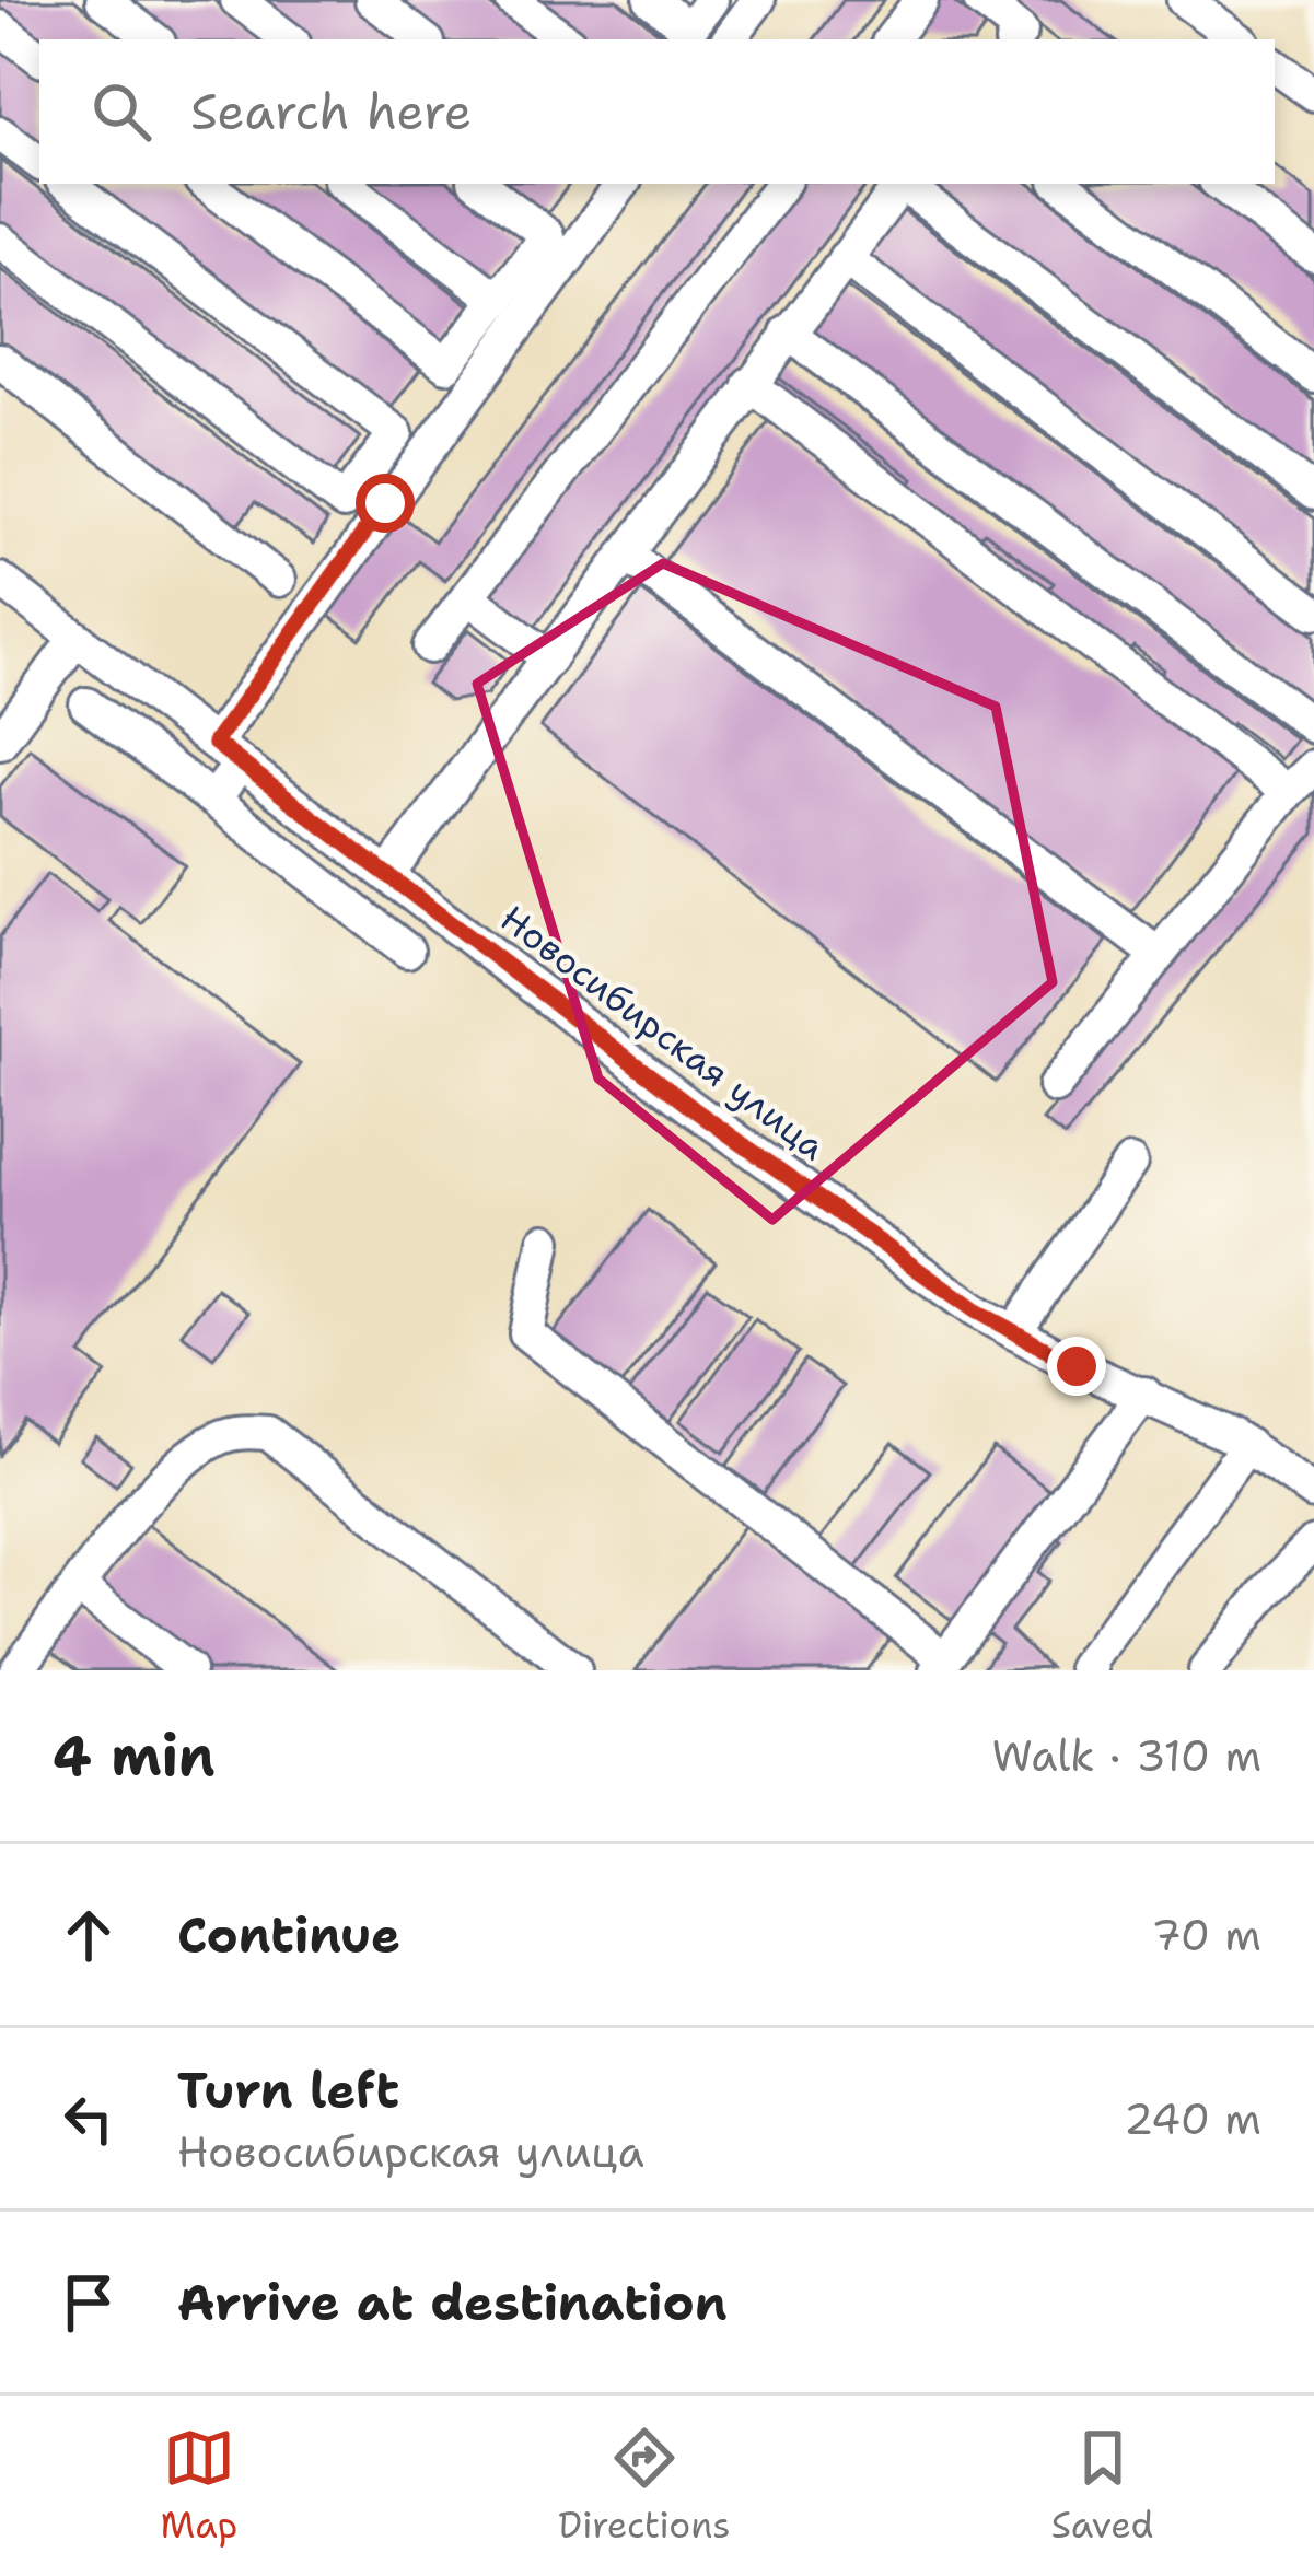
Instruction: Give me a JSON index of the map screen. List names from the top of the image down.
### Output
{
  "streets": {
    "street": ["Новосибирская улица"]
  },
  "page": {
    "search": "Search here",
    "heading": ["4 min", "Walk · 310 m"],
    "list": [
      ["Continue", "70 m"],
      ["Turn left", "Новосибирская улица", "240 m"],
      "Arrive at destination"
    ],
    "nav": ["Map", "Directions", "Saved"]
  }
}
